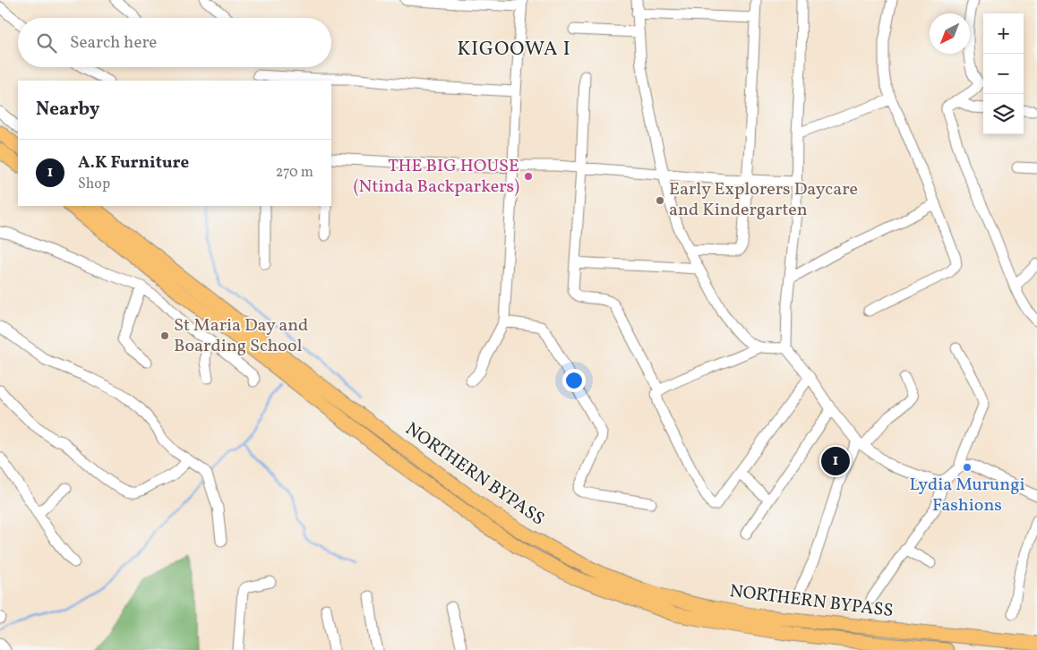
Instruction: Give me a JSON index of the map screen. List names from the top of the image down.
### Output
{
  "streets": {
    "highway": ["NORTHERN BYPASS"]
  },
  "districts": ["KIGOOWA I"],
  "places": [
    "THE BIG HOUSE (Ntinda Backparkers)",
    "Early Explorers Daycare and Kindergarten",
    "St Maria Day and Boarding School",
    "Lydia Murungi Fashions"
  ],
  "north": "bottom left",
  "page": {
    "map_buttons": ["+", "−"],
    "search": "Search here",
    "heading": "Nearby",
    "list": [
      {
        "mark": "1",
        "name": "A.K Furniture",
        "note": "Shop",
        "value": "270 m"
      }
    ],
    "pins": "1"
  }
}
